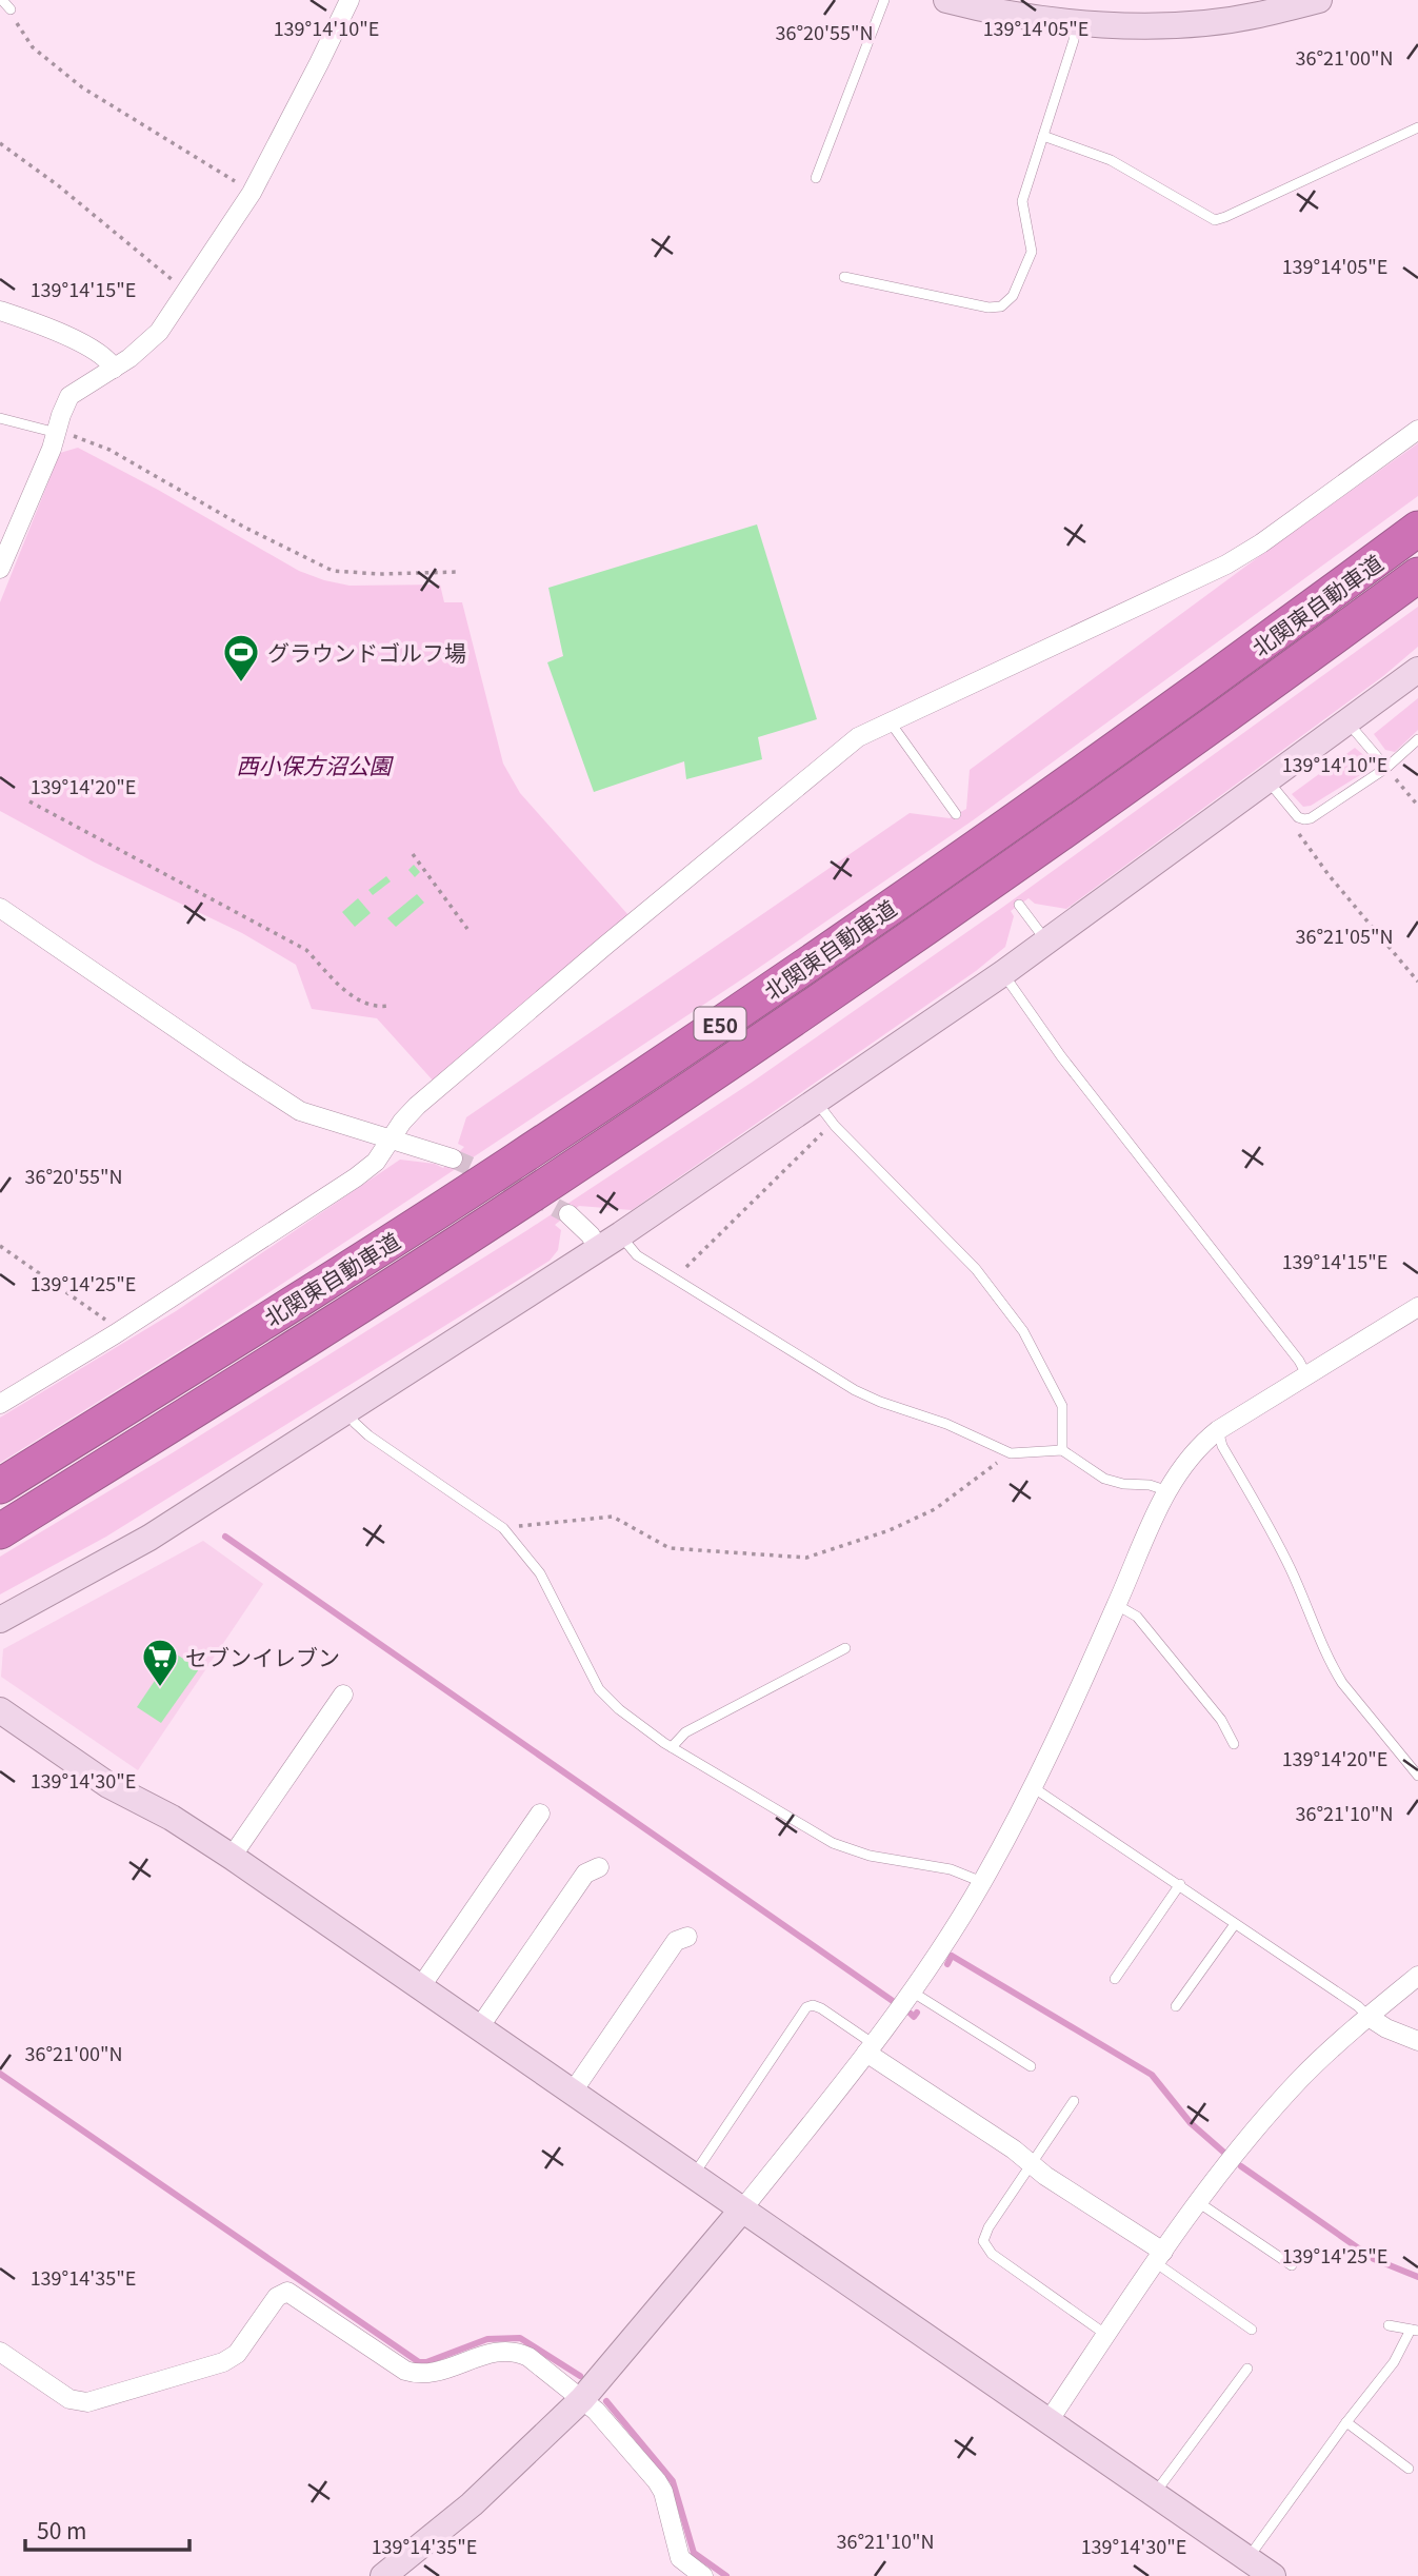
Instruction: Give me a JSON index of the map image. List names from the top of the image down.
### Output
{
  "streets": {
    "highway": ["北関東自動車道", "E50"]
  },
  "parks": ["西小保方沼公園"],
  "places": {
    "sports": ["グラウンドゴルフ場"],
    "supermarket": ["セブンイレブン"]
  },
  "scale_bar": "50 m",
  "coordinates": [
    "139°14'05\"E",
    "139°14'10\"E",
    "36°20'55\"N",
    "36°21'00\"N",
    "139°14'15\"E",
    "139°14'20\"E",
    "36°21'05\"N",
    "139°14'25\"E",
    "139°14'30\"E",
    "36°21'10\"N",
    "139°14'35\"E"
  ]
}
